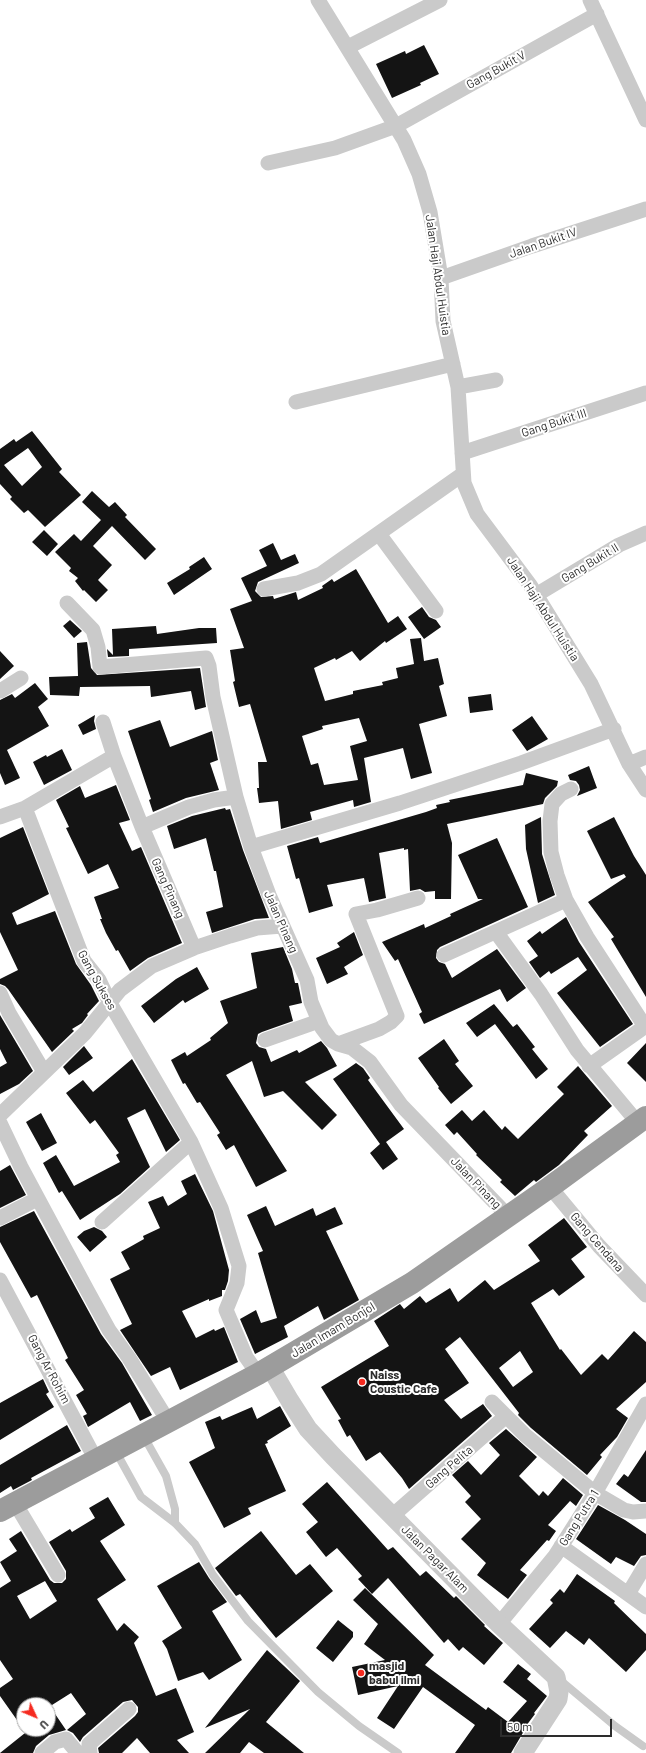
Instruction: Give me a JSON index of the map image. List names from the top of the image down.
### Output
{
  "streets": {
    "highway": ["Jalan Imam Bonjol"],
    "street": [
      "Gang Bukit V",
      "Jalan Bukit IV",
      "Jalan Haji Abdul Huistia",
      "Gang Bukit III",
      "Gang Bukit II",
      "Gang Pinang",
      "Jalan Pinang",
      "Gang Sukses",
      "Gang Cendana",
      "Gang Ar Rohim",
      "Gang Pelita",
      "Gang Putra 1",
      "Jalan Pagar Alam"
    ]
  },
  "crossings": [
    ["Gang Bukit V", "Jalan Haji Abdul Huistia"],
    ["Jalan Bukit IV", "Jalan Haji Abdul Huistia"],
    ["Jalan Haji Abdul Huistia", "Gang Bukit III"],
    ["Jalan Haji Abdul Huistia", "Gang Bukit II"],
    ["Jalan Pinang", "Jalan Imam Bonjol"],
    ["Gang Sukses", "Jalan Imam Bonjol"],
    ["Gang Sukses", "Jalan Pagar Alam"],
    ["Gang Cendana", "Jalan Imam Bonjol"],
    ["Jalan Imam Bonjol", "Gang Ar Rohim"],
    ["Jalan Imam Bonjol", "Jalan Pagar Alam"],
    ["Gang Pelita", "Jalan Pagar Alam"],
    ["Gang Putra 1", "Jalan Pagar Alam"]
  ],
  "places": ["Naiss Coustic Cafe", "masjid babul ilmi"],
  "scale_bar": "50 m",
  "north": "bottom right"
}
